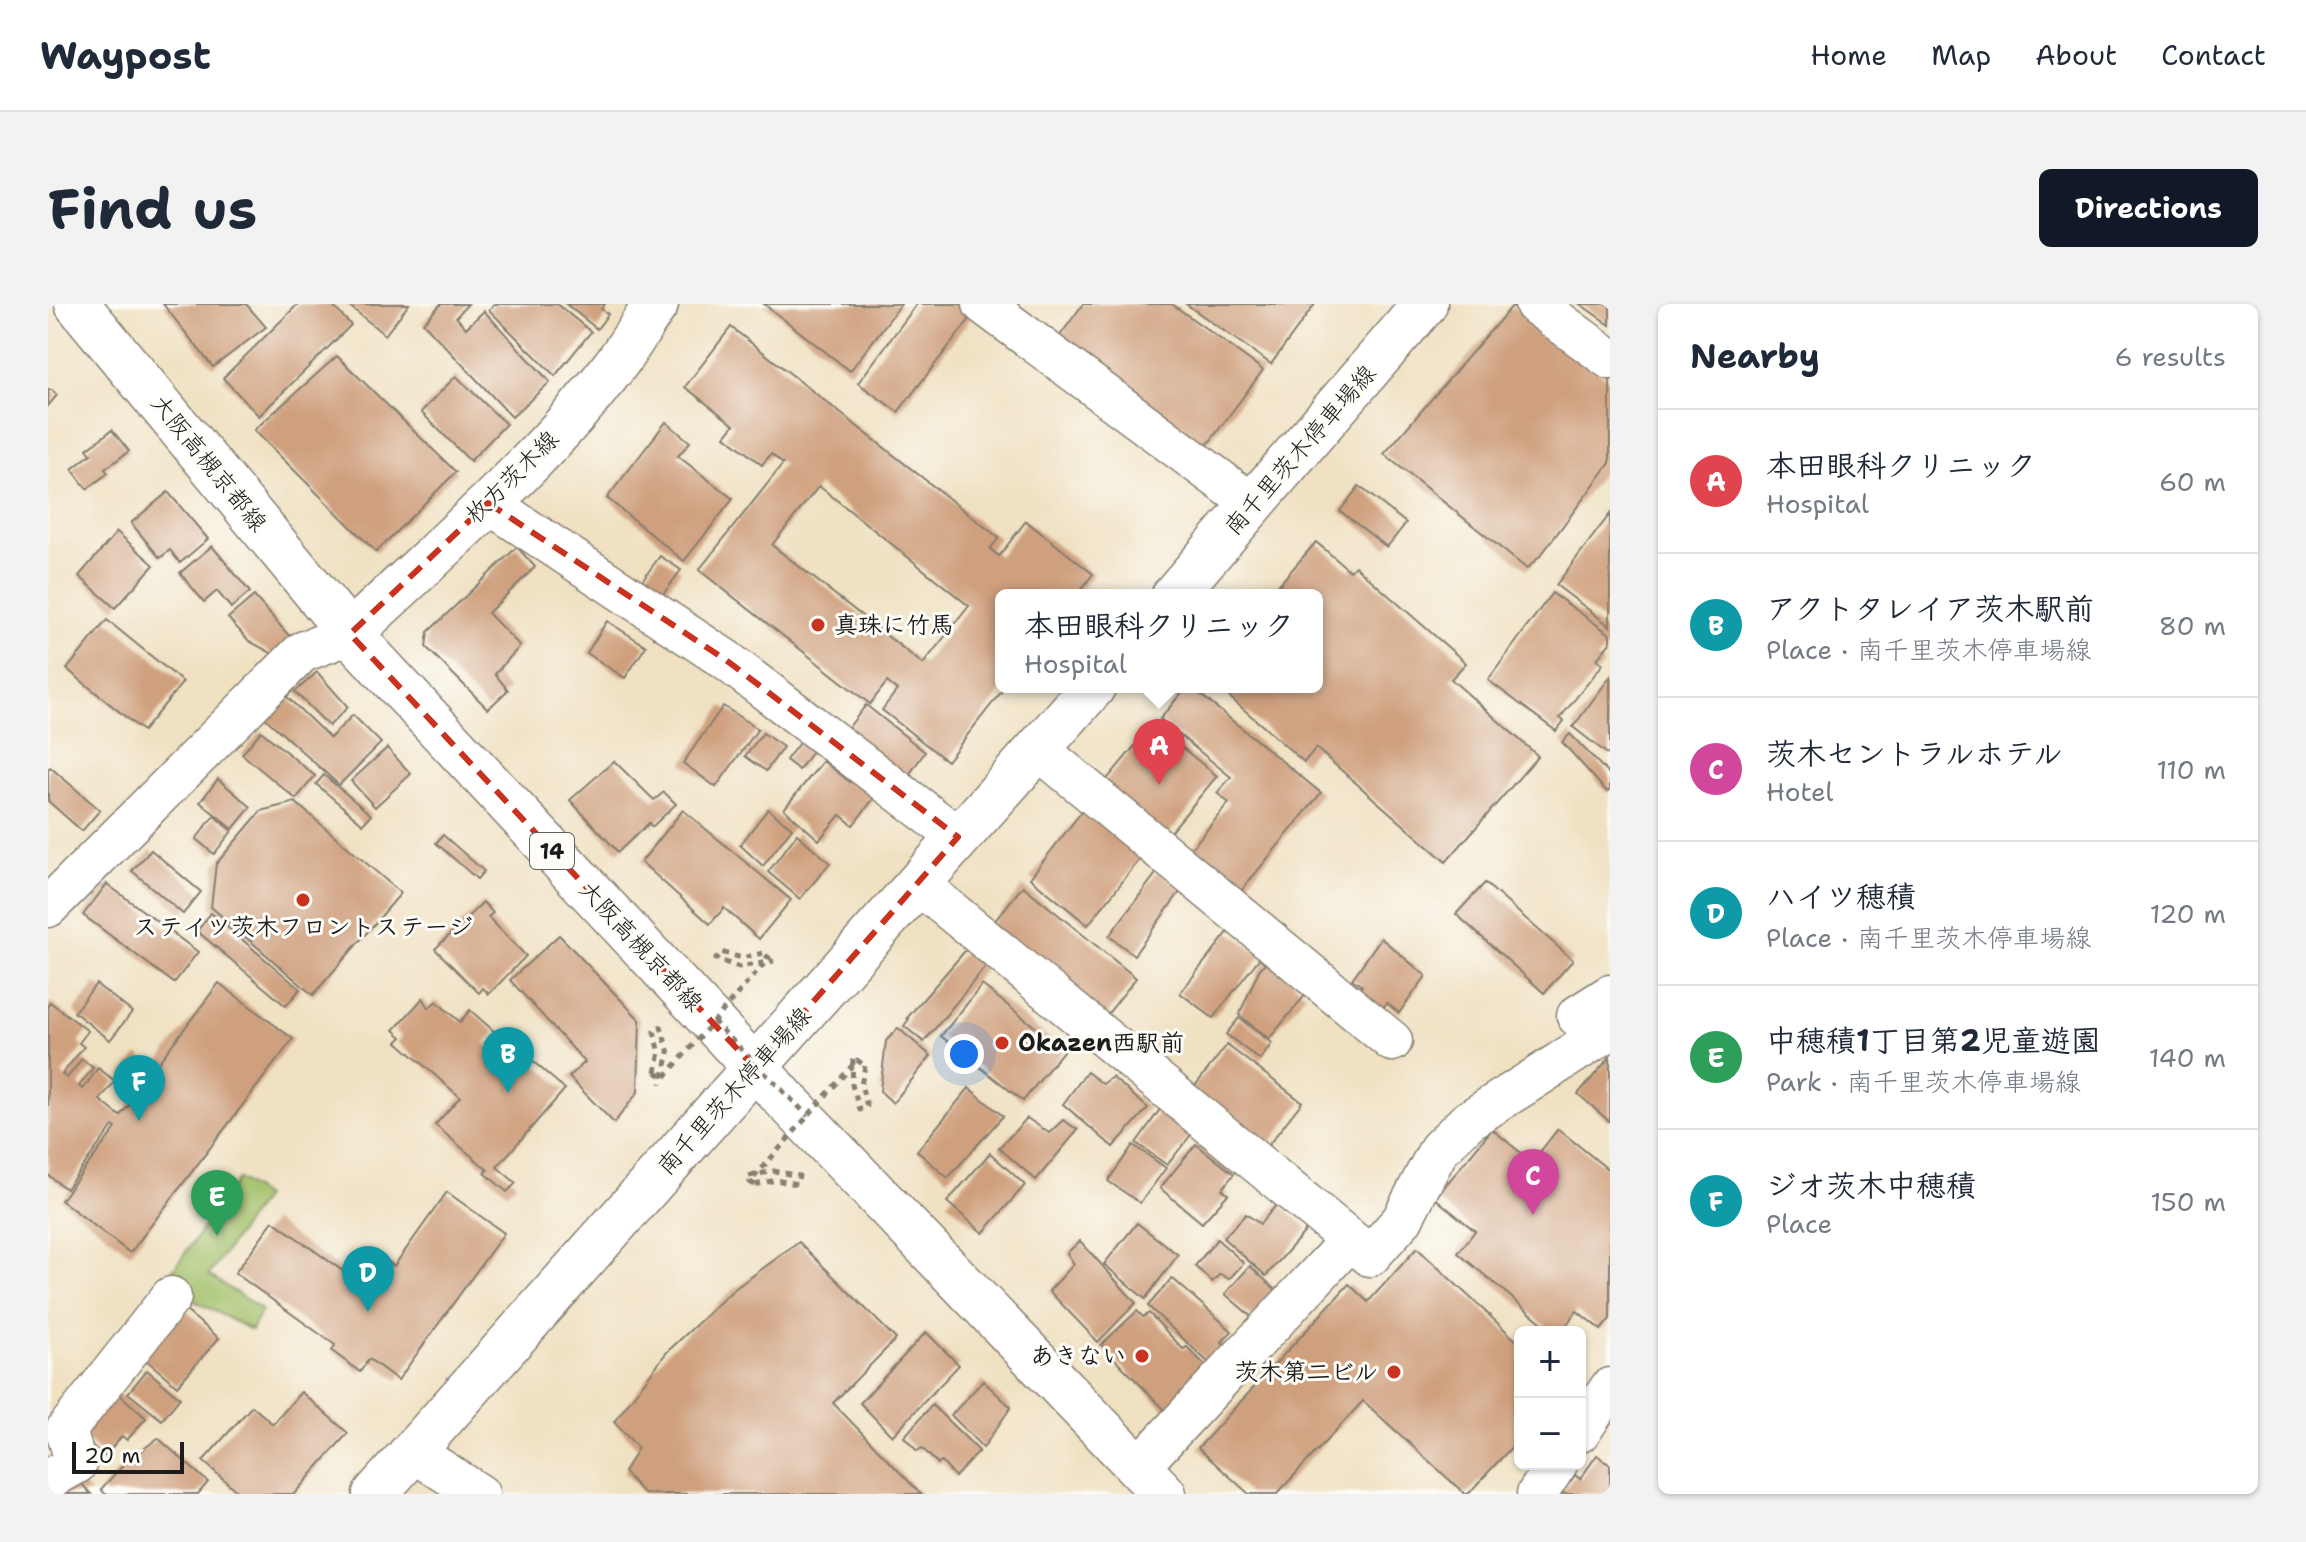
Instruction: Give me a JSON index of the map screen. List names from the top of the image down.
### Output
{
  "streets": {
    "main road": [
      "南千里茨木停車場線",
      "大阪高槻京都線",
      "枚方茨木線",
      "14"
    ]
  },
  "crossings": [
    ["南千里茨木停車場線", "大阪高槻京都線"],
    ["大阪高槻京都線", "枚方茨木線"]
  ],
  "places": [
    "真珠に竹馬",
    "ステイツ茨木フロントステージ",
    "Okazen西駅前",
    "あきない",
    "茨木第二ビル"
  ],
  "scale_bar": "20 m",
  "page": {
    "header": "Waypost",
    "nav": [
      "Home",
      "Map",
      "About",
      "Contact"
    ],
    "buttons": "Directions",
    "title": "Find us",
    "heading": ["Nearby", "6 results"],
    "list": [
      {
        "mark": "A",
        "name": "本田眼科クリニック",
        "note": "Hospital",
        "value": "60 m"
      },
      {
        "mark": "B",
        "name": "アクトタレイア茨木駅前",
        "note": "Place · 南千里茨木停車場線",
        "value": "80 m"
      },
      {
        "mark": "C",
        "name": "茨木セントラルホテル",
        "note": "Hotel",
        "value": "110 m"
      },
      {
        "mark": "D",
        "name": "ハイツ穂積",
        "note": "Place · 南千里茨木停車場線",
        "value": "120 m"
      },
      {
        "mark": "E",
        "name": "中穂積1丁目第2児童遊園",
        "note": "Park · 南千里茨木停車場線",
        "value": "140 m"
      },
      {
        "mark": "F",
        "name": "ジオ茨木中穂積",
        "note": "Place",
        "value": "150 m"
      }
    ],
    "popup": ["本田眼科クリニック", "Hospital"],
    "pins": [
      "A",
      "B",
      "F",
      "C",
      "E",
      "D"
    ],
    "map_buttons": ["+", "−"],
    "scale": "20 m"
  }
}
